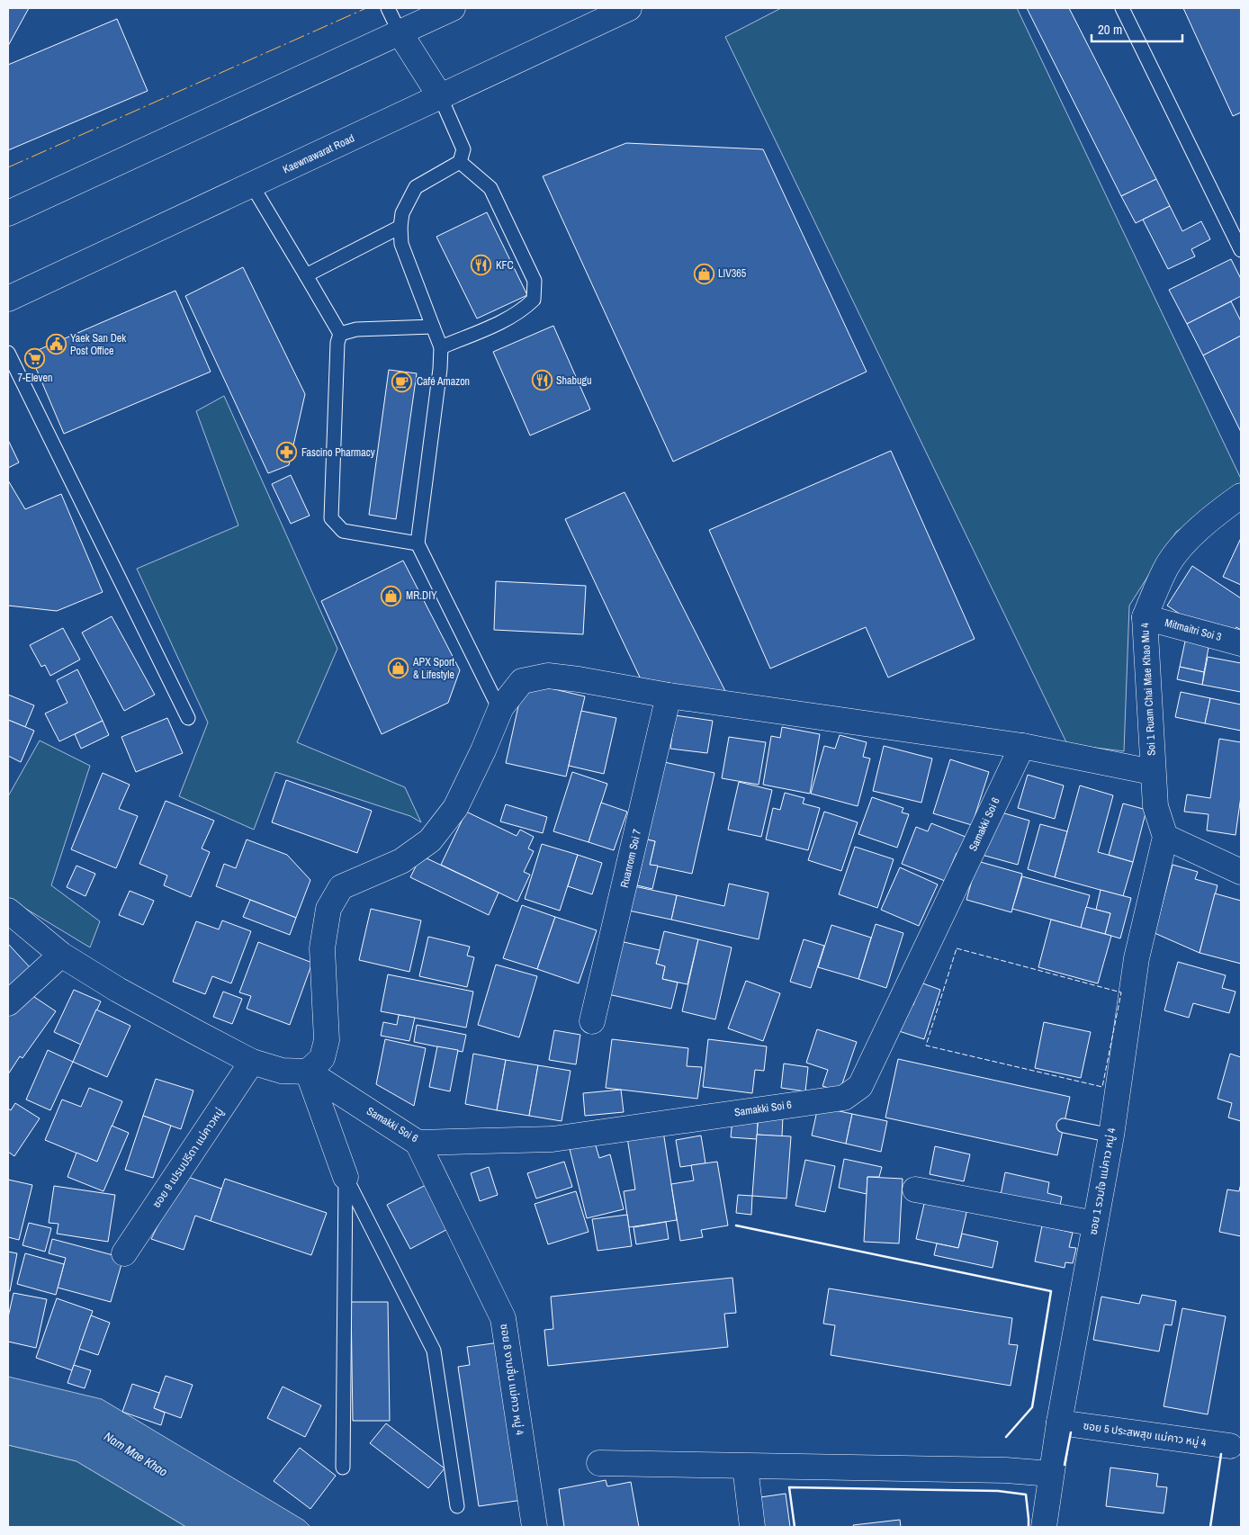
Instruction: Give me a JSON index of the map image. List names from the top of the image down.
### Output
{
  "streets": {
    "street": [
      "Kaewnawarat Road",
      "Mitmaitri Soi 3",
      "Soi 1 Ruam Chai Mae Khao Mu 4",
      "Samakki Soi 6",
      "Ruanrom Soi 7",
      "ซอย 9 เปรมปรีดา แม่คาวหมู่",
      "ซอย 1 รวมใจ แม่คาว หมู่ 4",
      "ซอย 8 งามชื่น แม่คาว หมู่ 4",
      "ซอย 5 ประสพสุข แม่คาว หมู่ 4"
    ]
  },
  "crossings": [
    ["Mitmaitri Soi 3", "Soi 1 Ruam Chai Mae Khao Mu 4"],
    ["Soi 1 Ruam Chai Mae Khao Mu 4", "ซอย 1 รวมใจ แม่คาว หมู่ 4"],
    ["Samakki Soi 6", "ซอย 8 งามชื่น แม่คาว หมู่ 4"],
    ["ซอย 1 รวมใจ แม่คาว หมู่ 4", "ซอย 5 ประสพสุข แม่คาว หมู่ 4"]
  ],
  "water": ["Nam Mae Khao"],
  "places": {
    "restaurant": ["KFC", "Shabugu"],
    "shop": ["LIV365", "MR.DIY", "APX Sport & Lifestyle"],
    "public building": ["Yaek San Dek Post Office"],
    "supermarket": ["7-Eleven"],
    "cafe": ["Café Amazon"],
    "pharmacy": ["Fascino Pharmacy"]
  },
  "scale_bar": "20 m"
}
